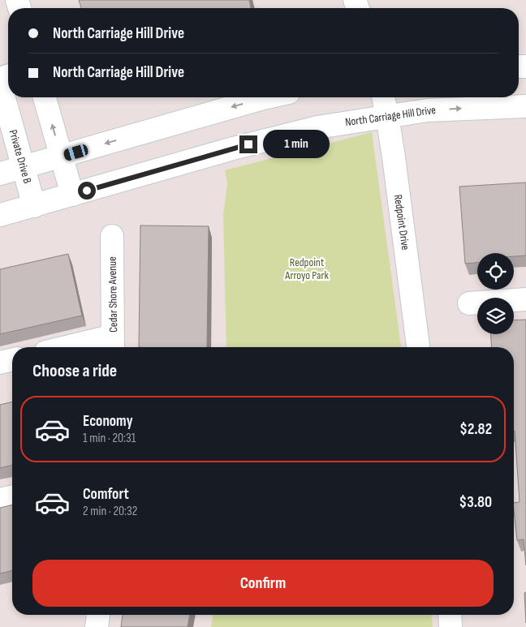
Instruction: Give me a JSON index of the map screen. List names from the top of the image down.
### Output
{
  "streets": {
    "street": [
      "North Carriage Hill Drive",
      "Private Drive B",
      "Redpoint Drive",
      "Cedar Shore Avenue"
    ]
  },
  "crossings": [
    ["North Carriage Hill Drive", "Private Drive B"],
    ["North Carriage Hill Drive", "Redpoint Drive"]
  ],
  "parks": ["Redpoint Arroyo Park"],
  "page": {
    "banner": ["North Carriage Hill Drive", "North Carriage Hill Drive"],
    "bubble": "1 min",
    "heading": "Choose a ride",
    "list": [
      {
        "name": "Economy",
        "note": "1 min · 20:31",
        "value": "$2.82"
      },
      {
        "name": "Comfort",
        "note": "2 min · 20:32",
        "value": "$3.80"
      }
    ],
    "buttons": "Confirm"
  }
}
